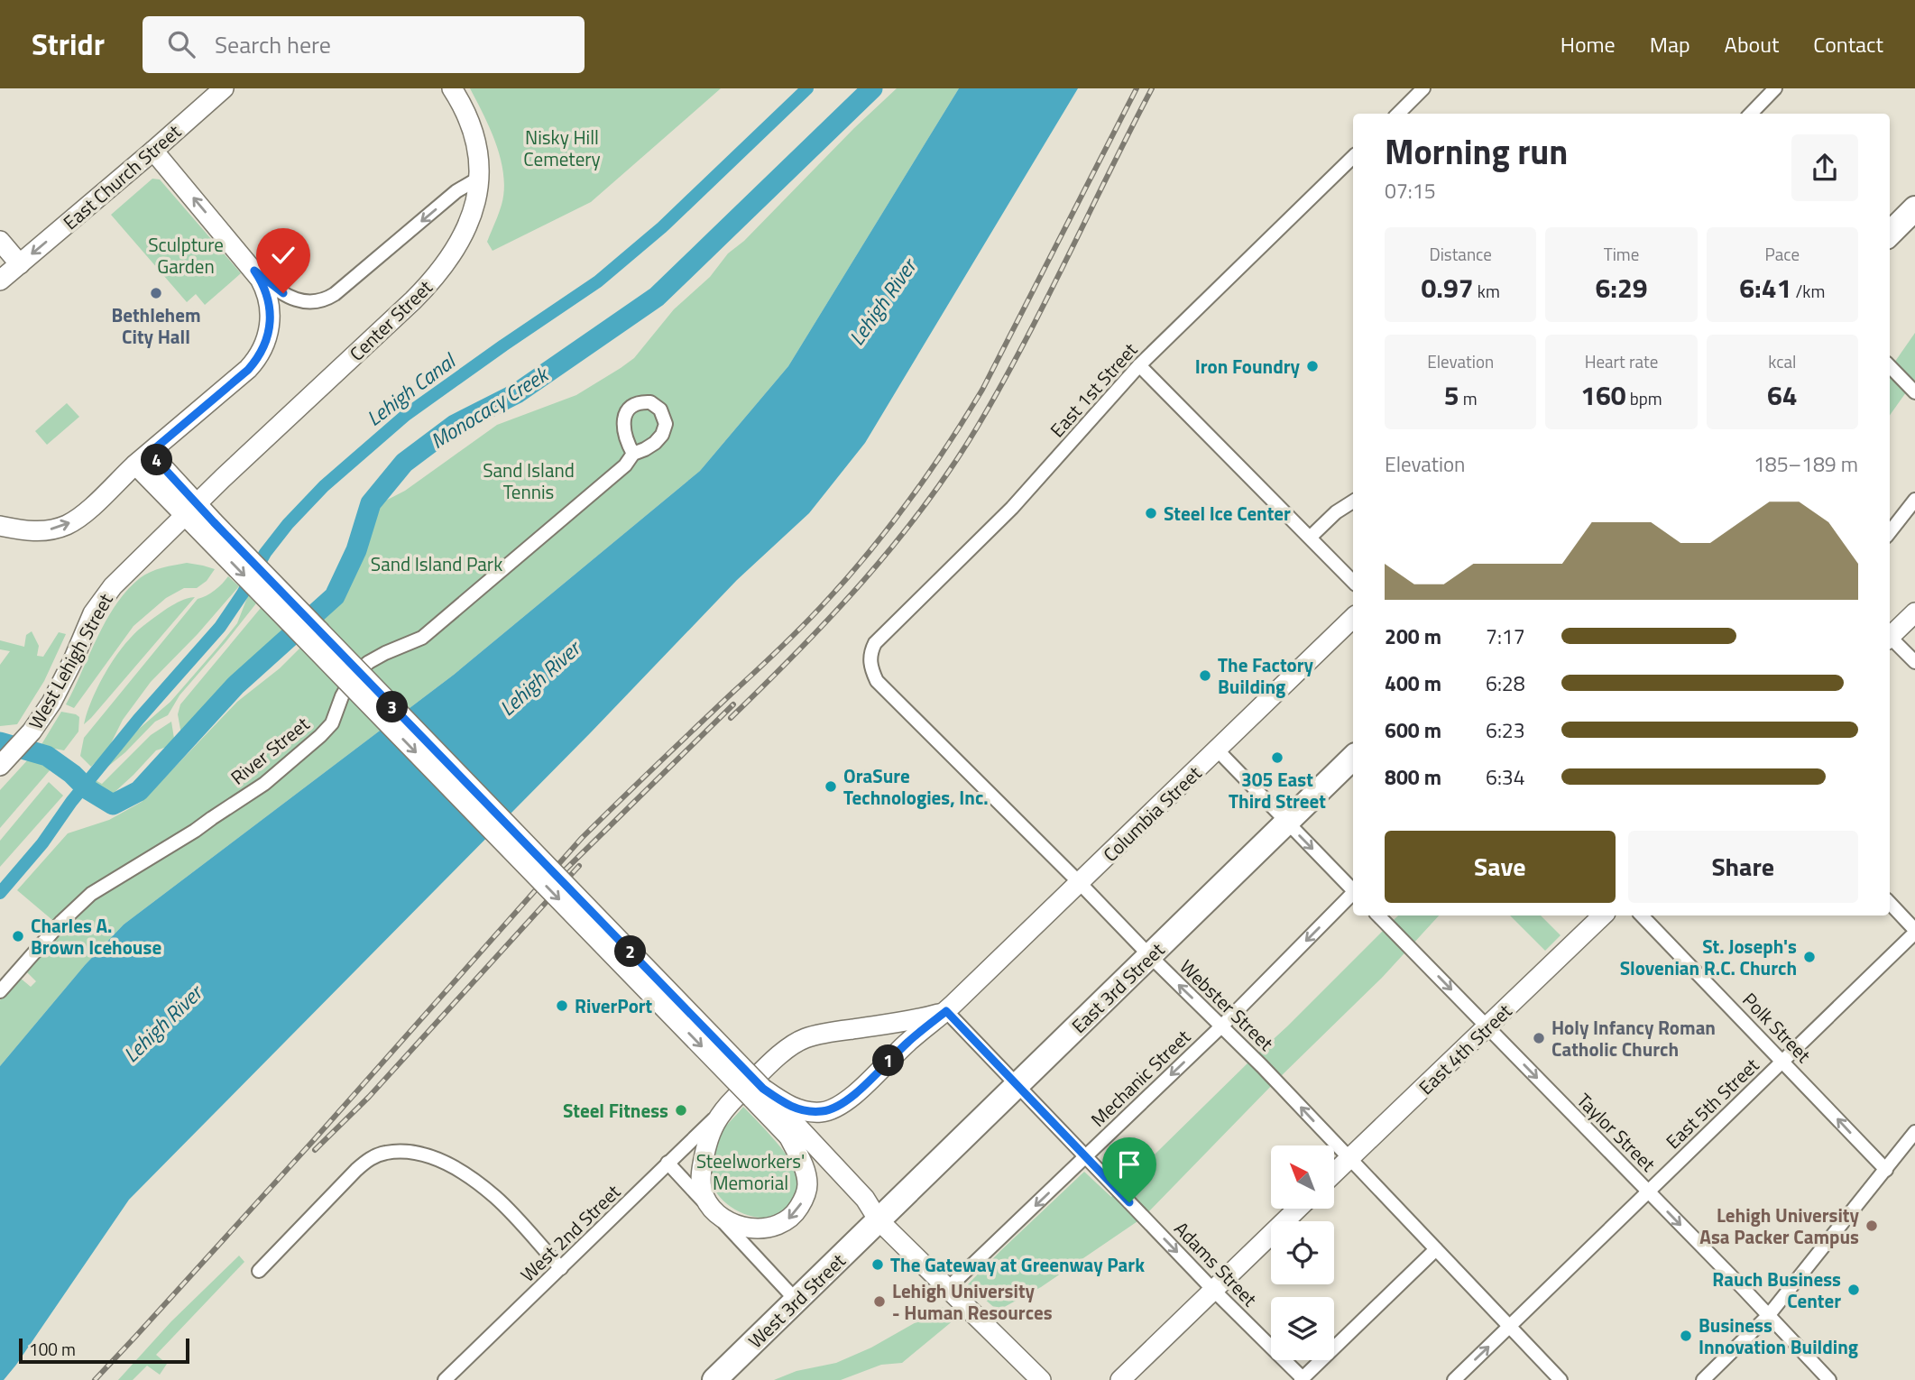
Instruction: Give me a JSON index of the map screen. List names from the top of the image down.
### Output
{
  "streets": {
    "highway": ["East 3rd Street", "West 3rd Street"],
    "main road": [
      "East Church Street",
      "Center Street",
      "West Lehigh Street",
      "Columbia Street",
      "East 4th Street"
    ],
    "street": [
      "East 1st Street",
      "River Street",
      "Webster Street",
      "Polk Street",
      "Mechanic Street",
      "East 5th Street",
      "Taylor Street",
      "West 2nd Street",
      "Adams Street"
    ]
  },
  "crossings": [
    ["Center Street", "West Lehigh Street"],
    ["East 1st Street", "Webster Street"],
    ["Columbia Street", "Webster Street"],
    ["Columbia Street", "Adams Street"],
    ["East 3rd Street", "Webster Street"],
    ["East 3rd Street", "Adams Street"],
    ["East 3rd Street", "West 3rd Street"],
    ["Webster Street", "East 4th Street"],
    ["Webster Street", "Mechanic Street"],
    ["Webster Street", "East 5th Street"],
    ["Polk Street", "East 5th Street"],
    ["East 4th Street", "Taylor Street"],
    ["Mechanic Street", "Adams Street"],
    ["East 5th Street", "Taylor Street"]
  ],
  "one_way": [
    "East Church Street",
    "Polk Street",
    "Mechanic Street",
    "Taylor Street",
    "Adams Street"
  ],
  "water": ["Lehigh River", "Lehigh Canal", "Monocacy Creek"],
  "parks": [
    "Nisky Hill Cemetery",
    "Sculpture Garden",
    "Sand Island Tennis",
    "Sand Island Park",
    "Steelworkers' Memorial"
  ],
  "places": [
    "Bethlehem City Hall",
    "Iron Foundry",
    "Steel Ice Center",
    "The Factory Building",
    "305 East Third Street",
    "OraSure Technologies, Inc.",
    "Charles A. Brown Icehouse",
    "St. Joseph's Slovenian R.C. Church",
    "RiverPort",
    "Holy Infancy Roman Catholic Church",
    "Steel Fitness",
    "Lehigh University Asa Packer Campus",
    "The Gateway at Greenway Park",
    "Rauch Business Center",
    "Lehigh University - Human Resources",
    "Business Innovation Building"
  ],
  "scale_bar": "100 m",
  "north": "top left",
  "page": {
    "header": "Stridr",
    "search": "Search here",
    "nav": [
      "Home",
      "Map",
      "About",
      "Contact"
    ],
    "heading": ["Morning run", "07:15"],
    "stats": [
      ["Distance", "0.97 km"],
      ["Time", "6:29"],
      ["Pace", "6:41 /km"],
      ["Elevation", "5 m"],
      ["Heart rate", "160 bpm"],
      ["kcal", "64"]
    ],
    "chart": ["Elevation", "185–189 m"],
    "pins": [
      "4",
      "3",
      "2",
      "1"
    ],
    "list": [
      {
        "name": "200 m",
        "note": "7:17"
      },
      {
        "name": "400 m",
        "note": "6:28"
      },
      {
        "name": "600 m",
        "note": "6:23"
      },
      {
        "name": "800 m",
        "note": "6:34"
      }
    ],
    "buttons": ["Save", "Share"],
    "scale": "100 m"
  }
}
